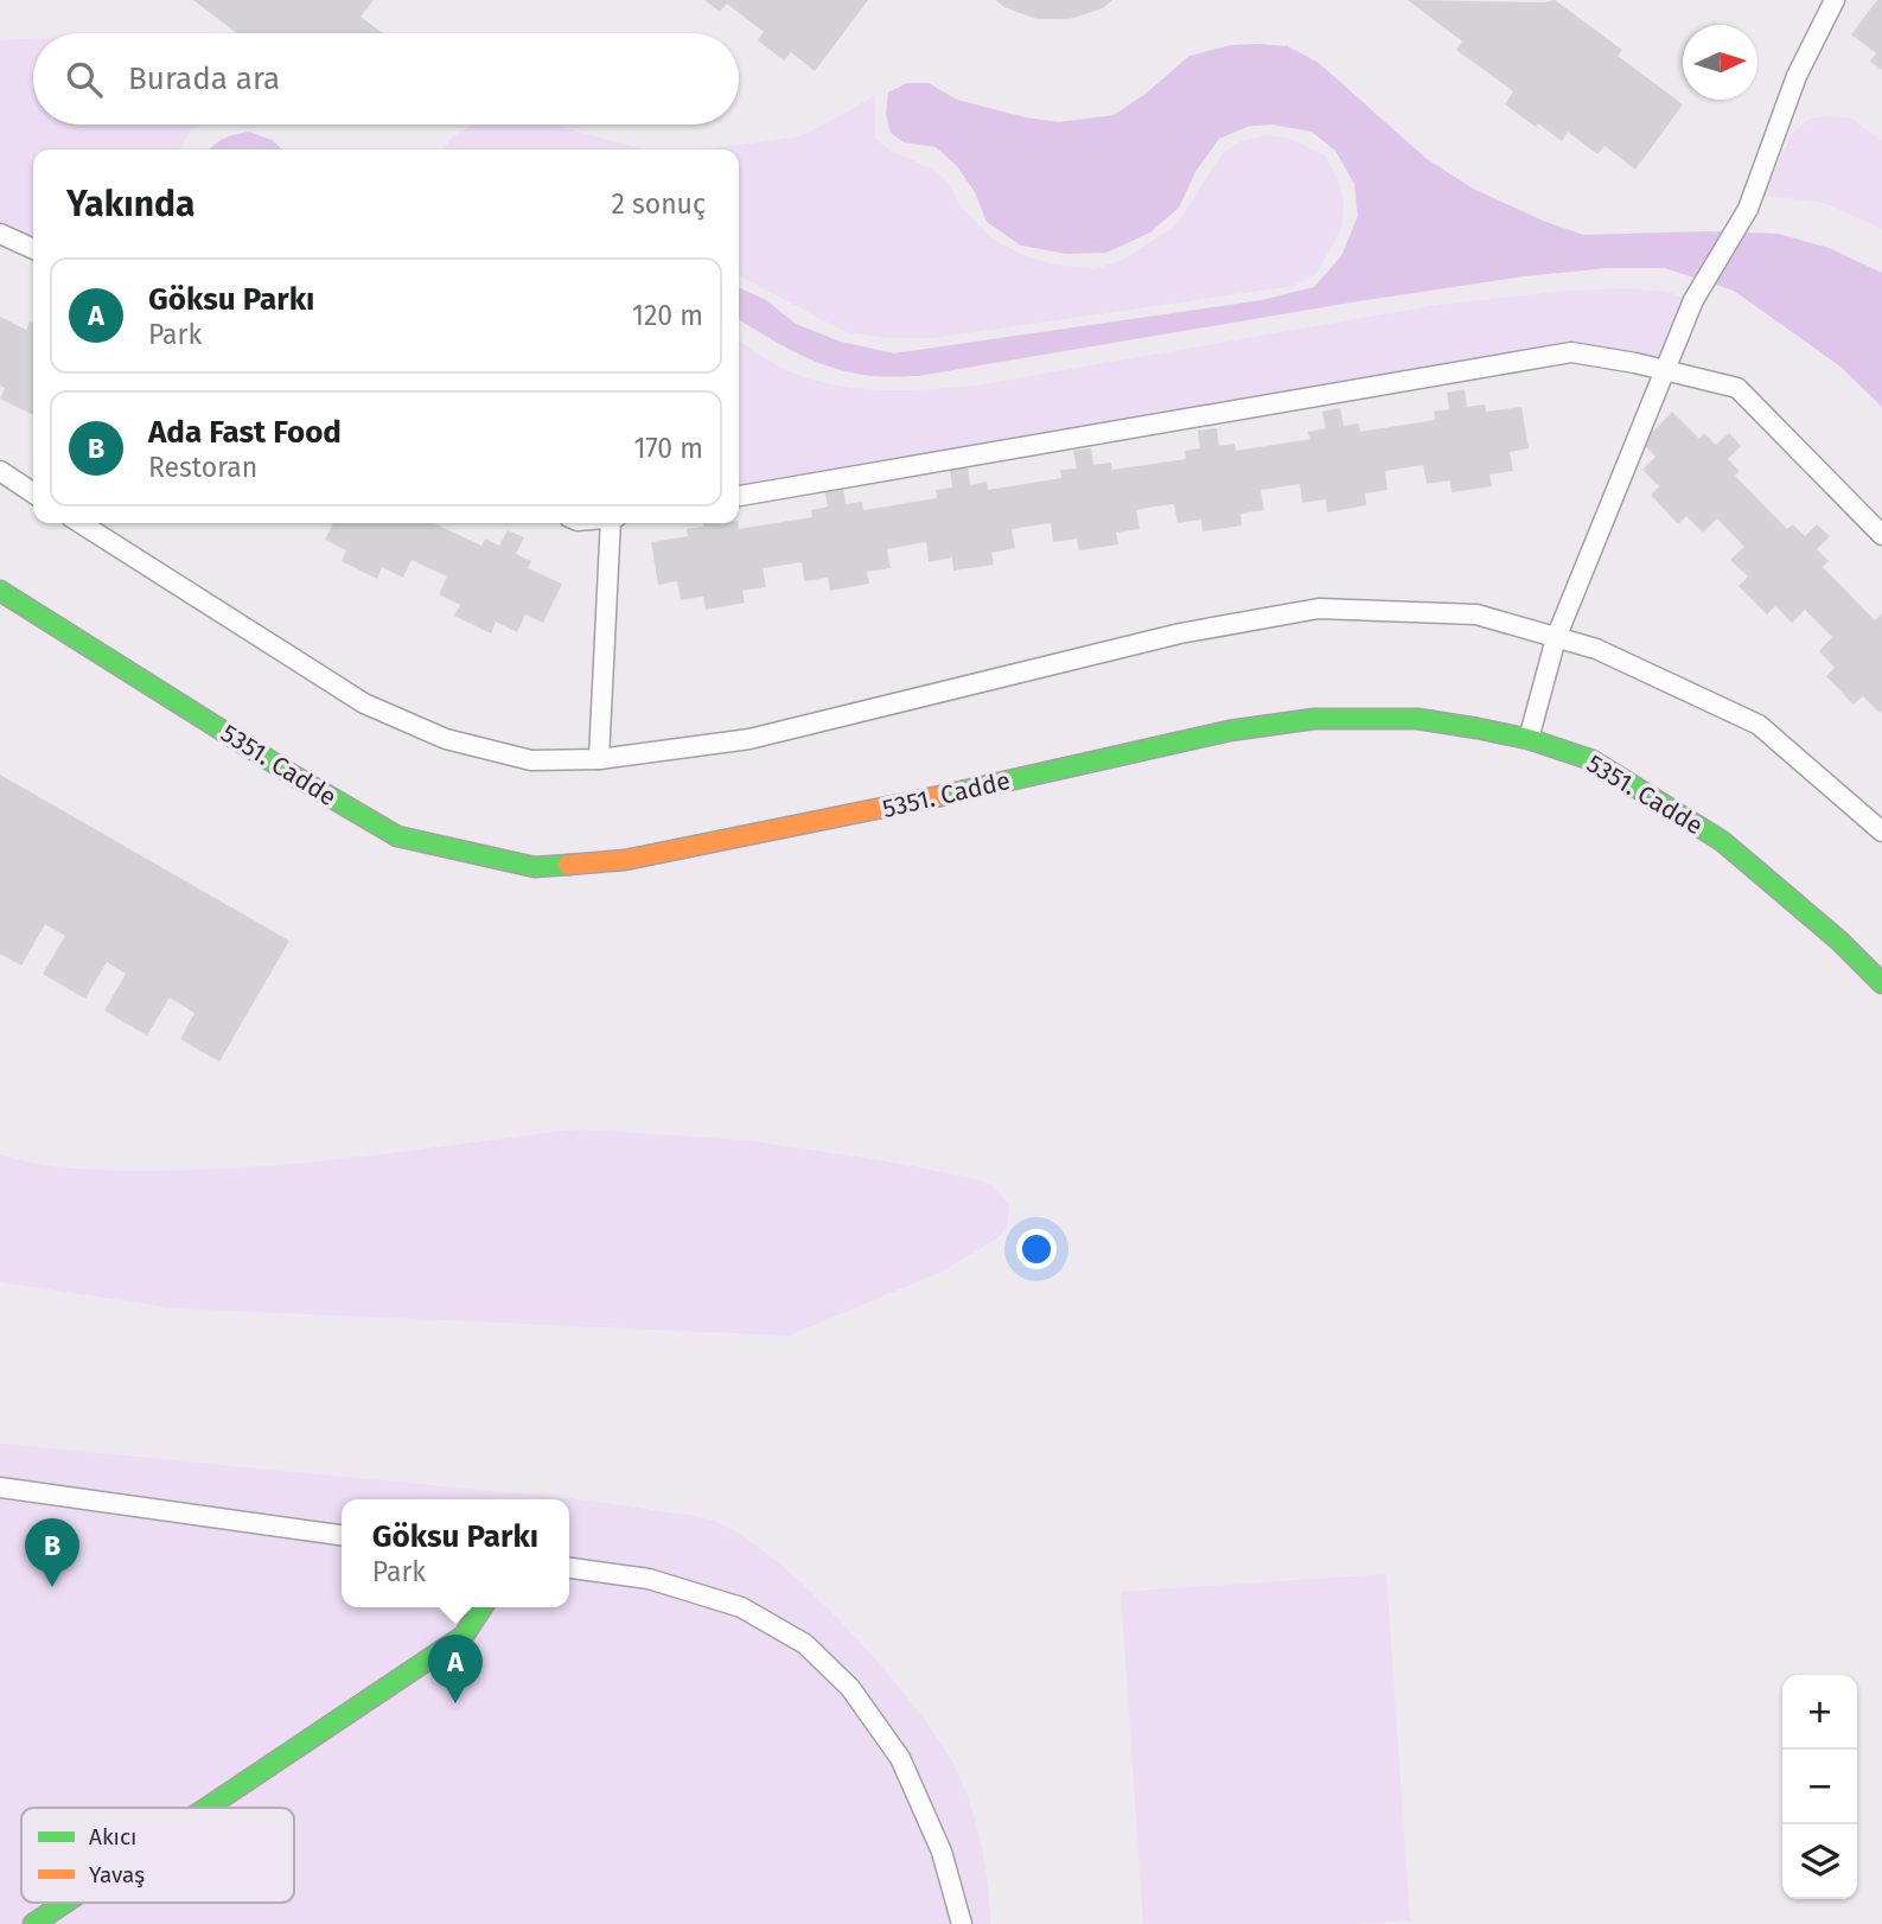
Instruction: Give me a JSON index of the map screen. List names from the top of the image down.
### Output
{
  "streets": {
    "street": ["5351. Cadde"]
  },
  "legend": ["Akıcı", "Yavaş"],
  "north": "right",
  "page": {
    "search": "Burada ara",
    "heading": ["Yakında", "2 sonuç"],
    "list": [
      {
        "mark": "A",
        "name": "Göksu Parkı",
        "note": "Park",
        "value": "120 m"
      },
      {
        "mark": "B",
        "name": "Ada Fast Food",
        "note": "Restoran",
        "value": "170 m"
      }
    ],
    "popup": ["Göksu Parkı", "Park"],
    "pins": ["B", "A"],
    "map_buttons": ["+", "−"]
  }
}
